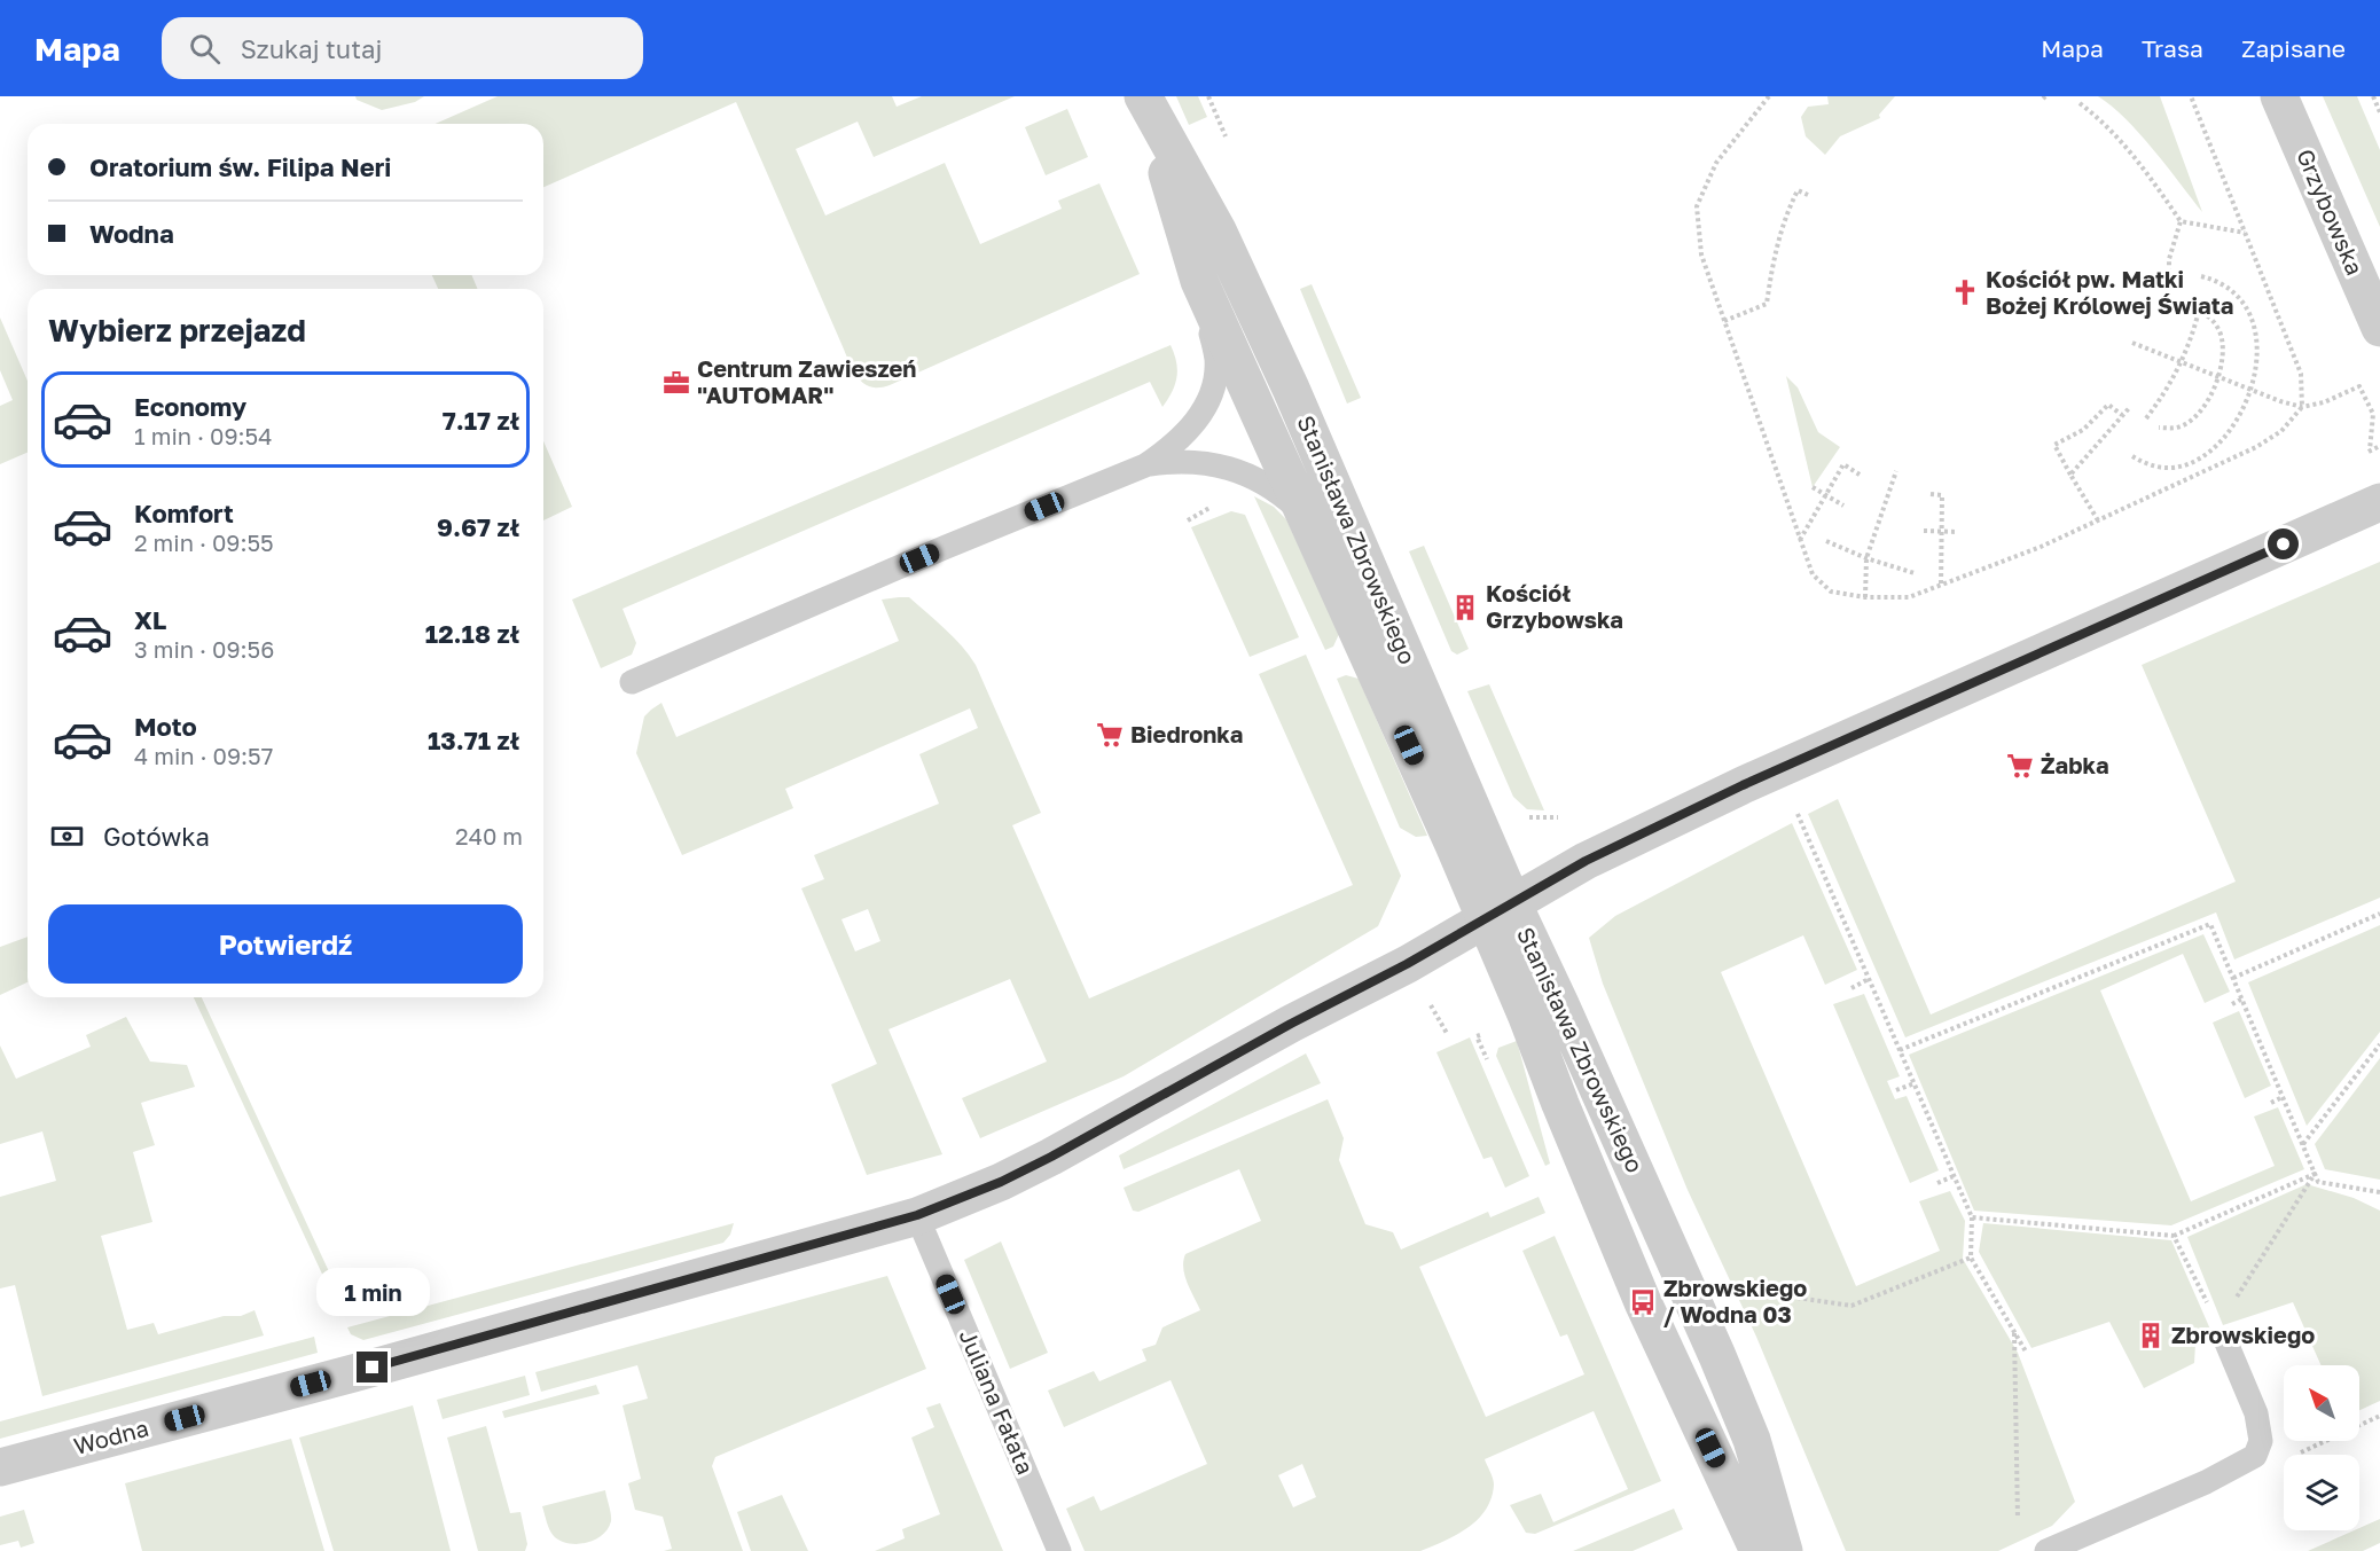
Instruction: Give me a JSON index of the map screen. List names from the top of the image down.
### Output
{
  "streets": {
    "street": ["Grzybowska", "Stanisława Zbrowskiego", "Wodna"],
    "lane": ["Juliana Fałata"]
  },
  "crossings": [
    ["Stanisława Zbrowskiego", "Wodna"],
    ["Juliana Fałata", "Wodna"]
  ],
  "places": {
    "church": ["Kościół pw. Matki Bożej Królowej Świata"],
    "office": ["Centrum Zawieszeń \"AUTOMAR\""],
    "building": ["Kościół Grzybowska", "Zbrowskiego"],
    "supermarket": ["Biedronka", "Żabka"],
    "bus stop": ["Zbrowskiego / Wodna 03"]
  },
  "north": "top left",
  "page": {
    "header": "Mapa",
    "search": "Szukaj tutaj",
    "nav": ["Mapa", "Trasa", "Zapisane"],
    "banner": ["Oratorium św. Filipa Neri", "Wodna"],
    "heading": "Wybierz przejazd",
    "list": [
      {
        "name": "Economy",
        "note": "1 min · 09:54",
        "value": "7.17 zł"
      },
      {
        "name": "Komfort",
        "note": "2 min · 09:55",
        "value": "9.67 zł"
      },
      {
        "name": "XL",
        "note": "3 min · 09:56",
        "value": "12.18 zł"
      },
      {
        "name": "Moto",
        "note": "4 min · 09:57",
        "value": "13.71 zł"
      }
    ],
    "pay": ["Gotówka", "240 m"],
    "buttons": "Potwierdź",
    "bubble": "1 min"
  }
}
